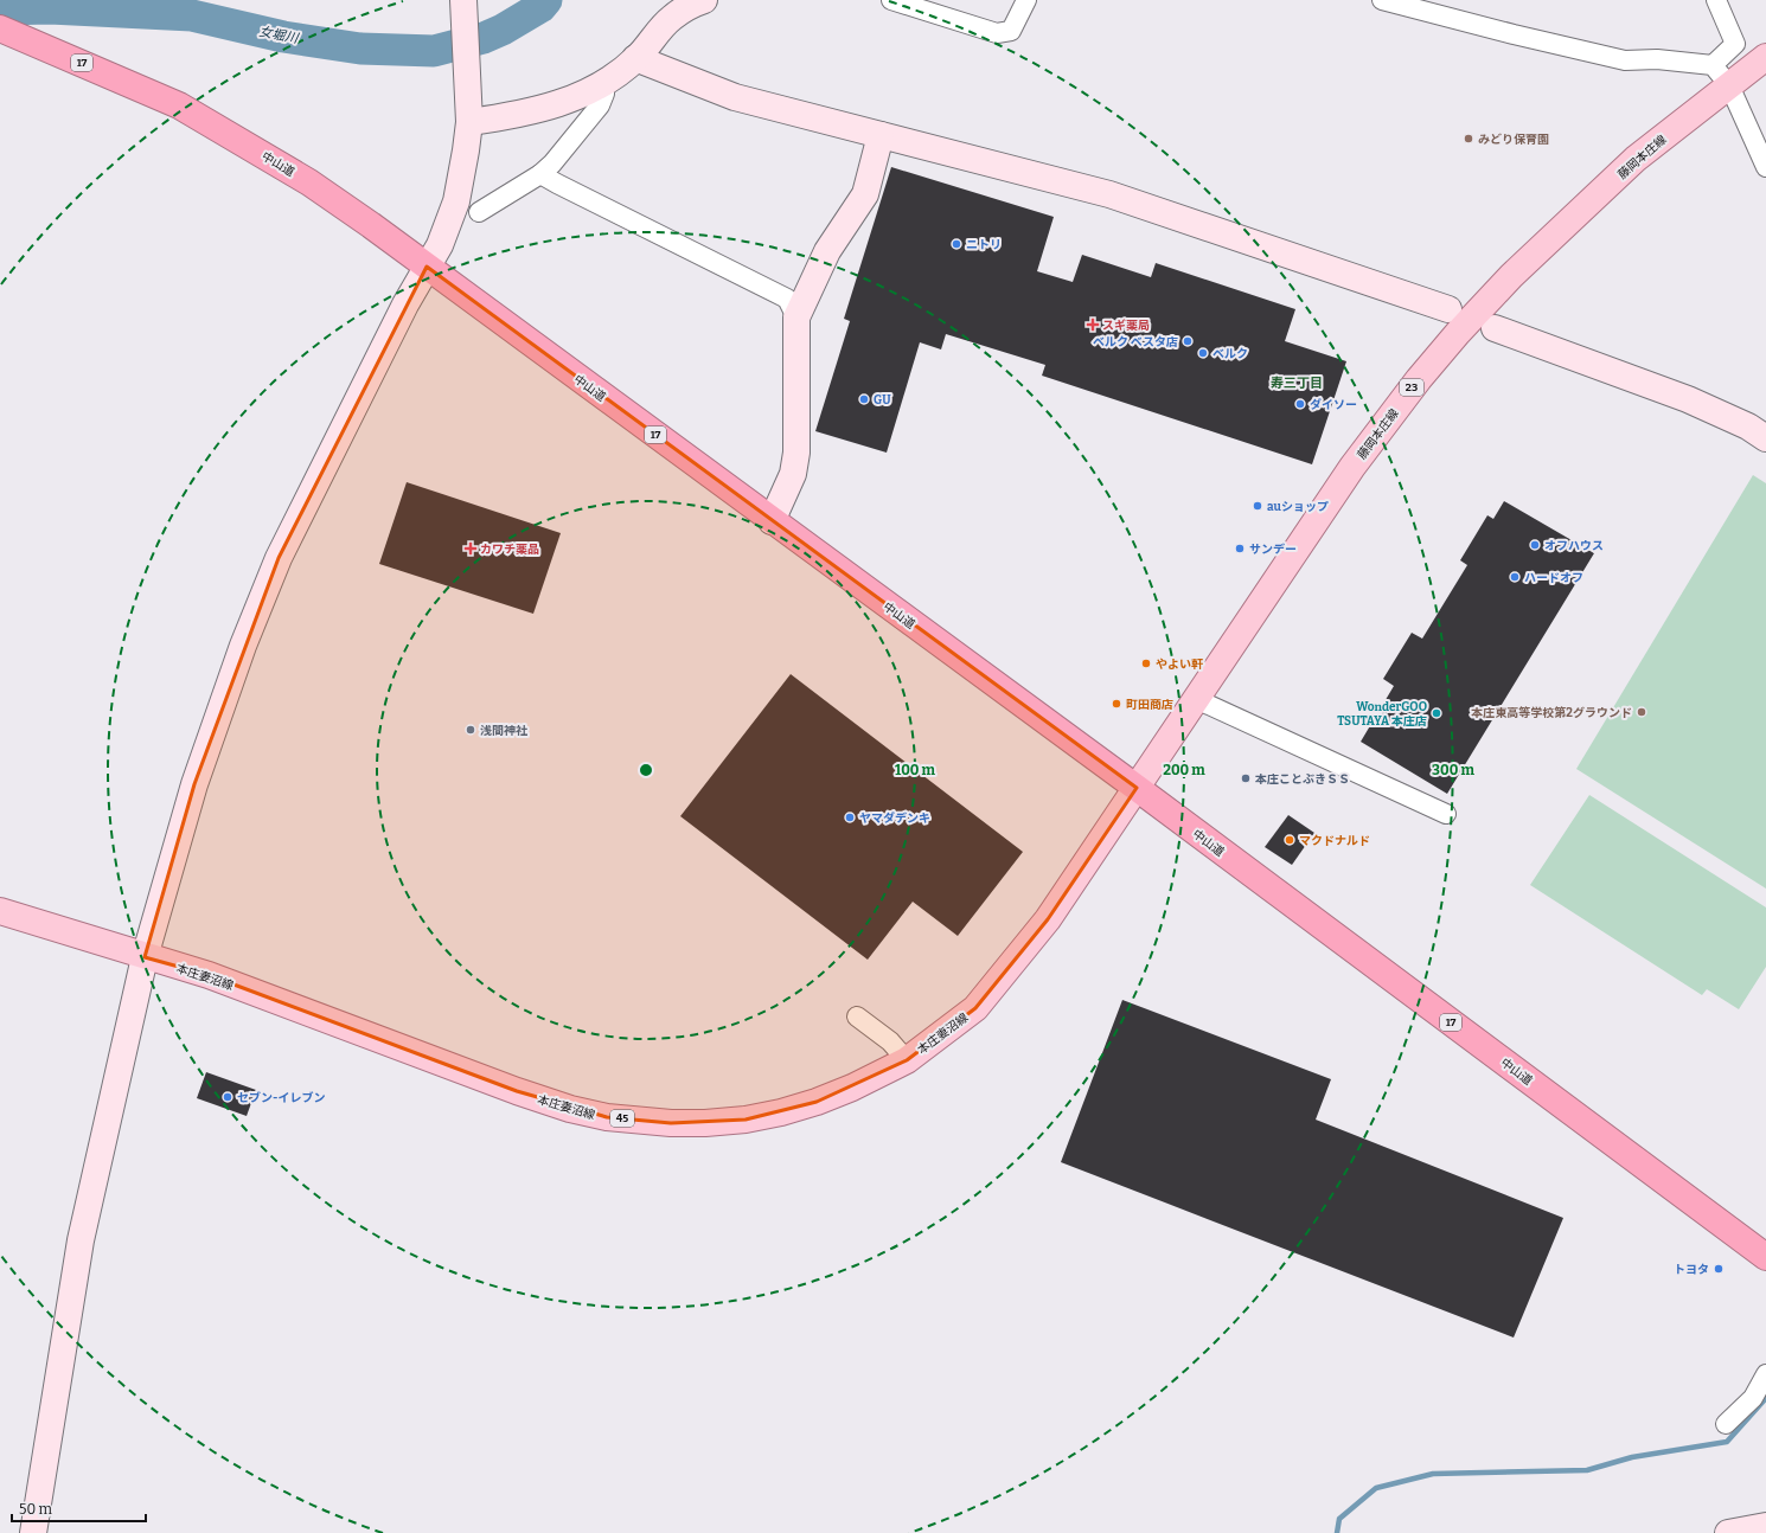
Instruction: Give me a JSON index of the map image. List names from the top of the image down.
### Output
{
  "streets": {
    "highway": ["17", "中山道"],
    "main road": [
      "藤岡本庄線",
      "23",
      "本庄妻沼線",
      "45"
    ]
  },
  "crossings": [
    ["藤岡本庄線", "中山道"],
    ["藤岡本庄線", "本庄妻沼線"],
    ["中山道", "本庄妻沼線"]
  ],
  "districts": ["寿三丁目"],
  "water": ["女堀川"],
  "places": {
    "other": [
      "みどり保育園",
      "ニトリ",
      "ベルク ベスタ店",
      "ベルク",
      "GU",
      "ダイソー",
      "auショップ",
      "オフハウス",
      "サンデー",
      "ハードオフ",
      "やよい軒",
      "町田商店",
      "本庄東高等学校第2グラウンド",
      "WonderGOO TSUTAYA 本庄店",
      "浅間神社",
      "本庄ことぶきＳＳ",
      "ヤマダデンキ",
      "マクドナルド",
      "セブン-イレブン",
      "トヨタ"
    ],
    "health": ["スギ薬局", "カワチ薬品"]
  },
  "scale_bar": "50 m",
  "rings": ["100 m", "200 m", "300 m"]
}
